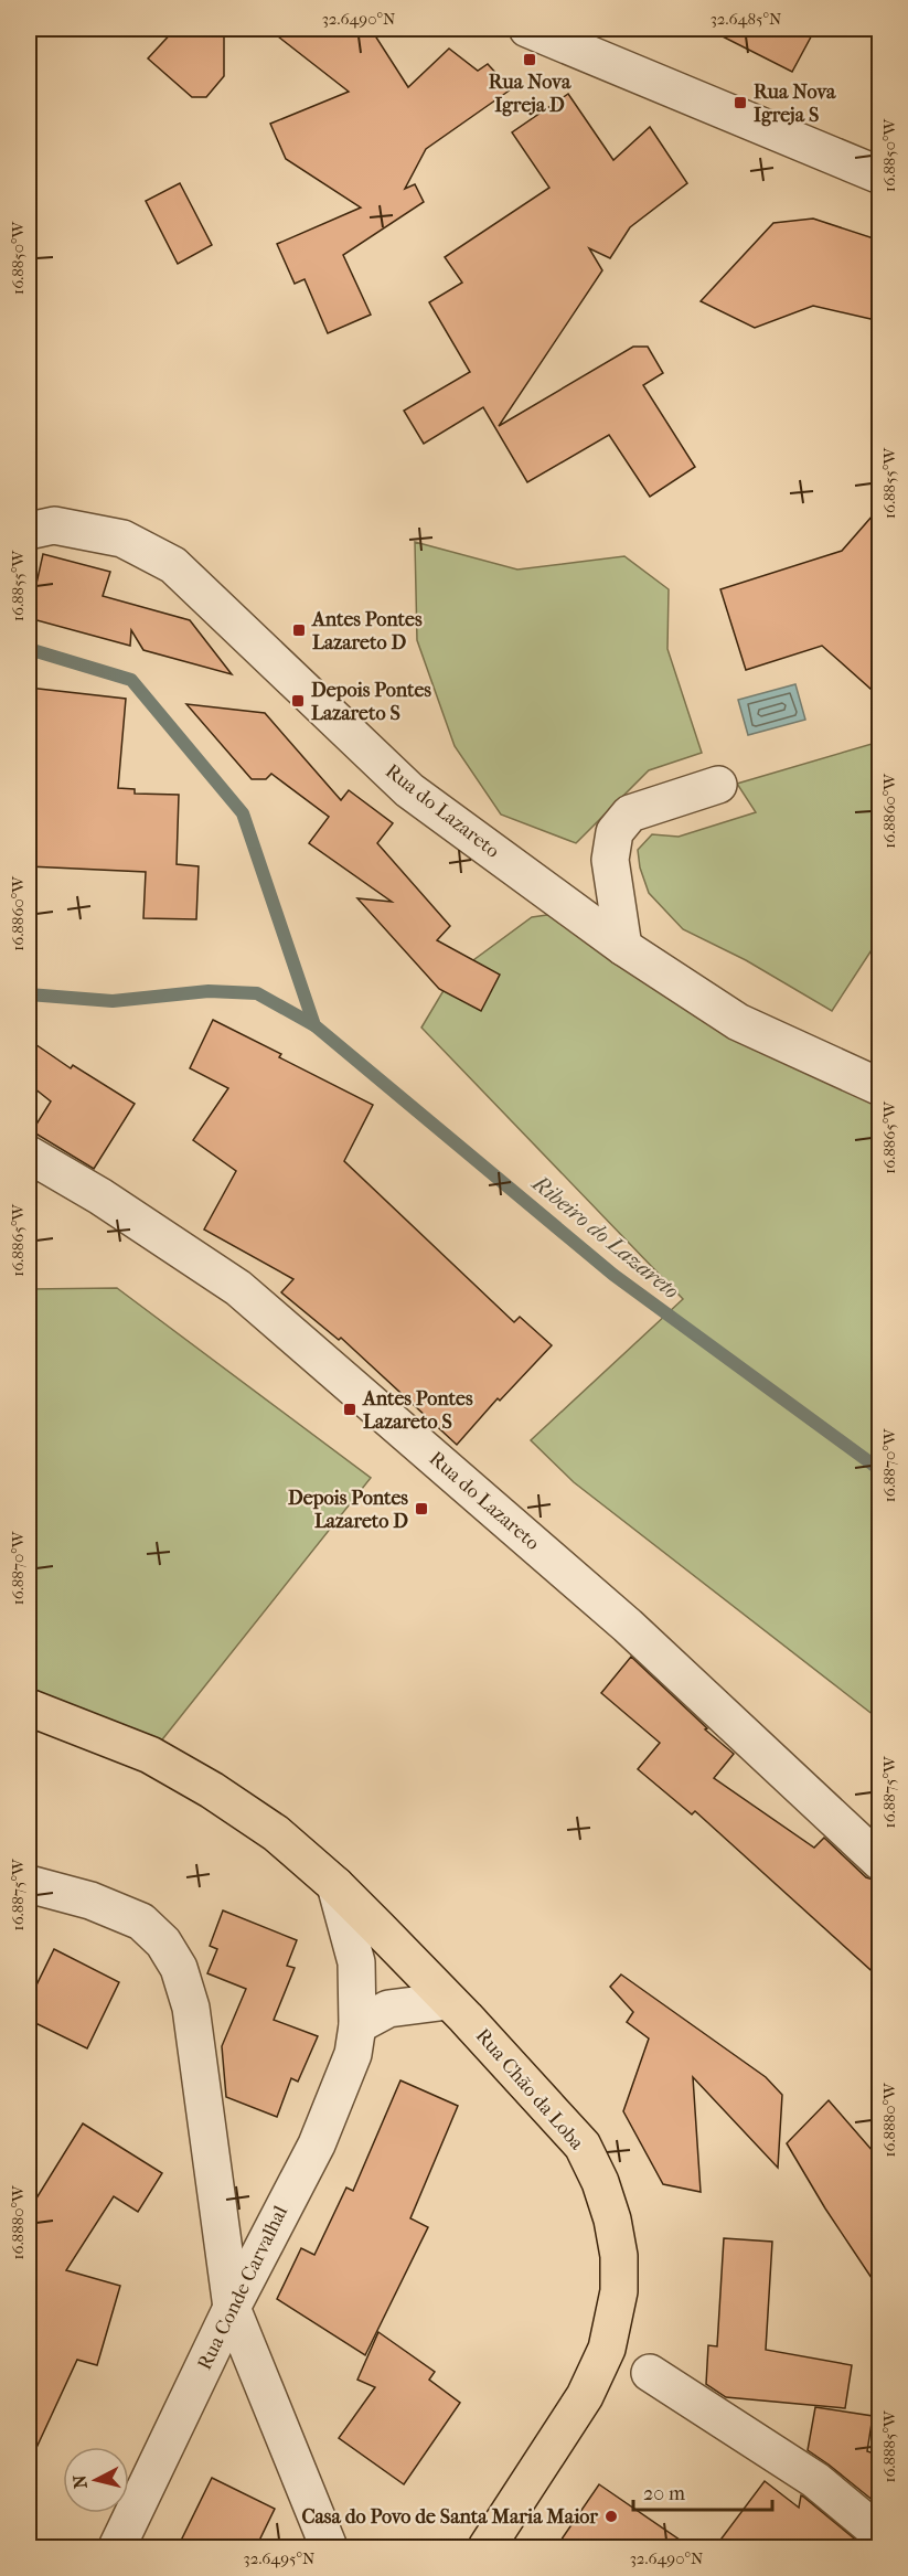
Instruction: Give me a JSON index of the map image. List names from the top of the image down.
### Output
{
  "streets": {
    "main road": ["Rua Chão da Loba"],
    "street": ["Rua do Lazareto", "Rua Conde Carvalhal"]
  },
  "crossings": [
    ["Rua Chão da Loba", "Rua Conde Carvalhal"]
  ],
  "water": ["Ribeiro do Lazareto"],
  "places": {
    "transit": [
      "Rua Nova Igreja D",
      "Rua Nova Igreja S",
      "Antes Pontes Lazareto D",
      "Depois Pontes Lazareto S",
      "Antes Pontes Lazareto S",
      "Depois Pontes Lazareto D"
    ],
    "other": ["Casa do Povo de Santa Maria Maior"]
  },
  "scale_bar": "20 m",
  "north": "left",
  "coordinates": [
    "32.6490°N",
    "32.6485°N",
    "16.8850°W",
    "16.8855°W",
    "16.8860°W",
    "16.8865°W",
    "16.8870°W",
    "16.8875°W",
    "16.8880°W",
    "16.8885°W",
    "32.6495°N"
  ]
}
